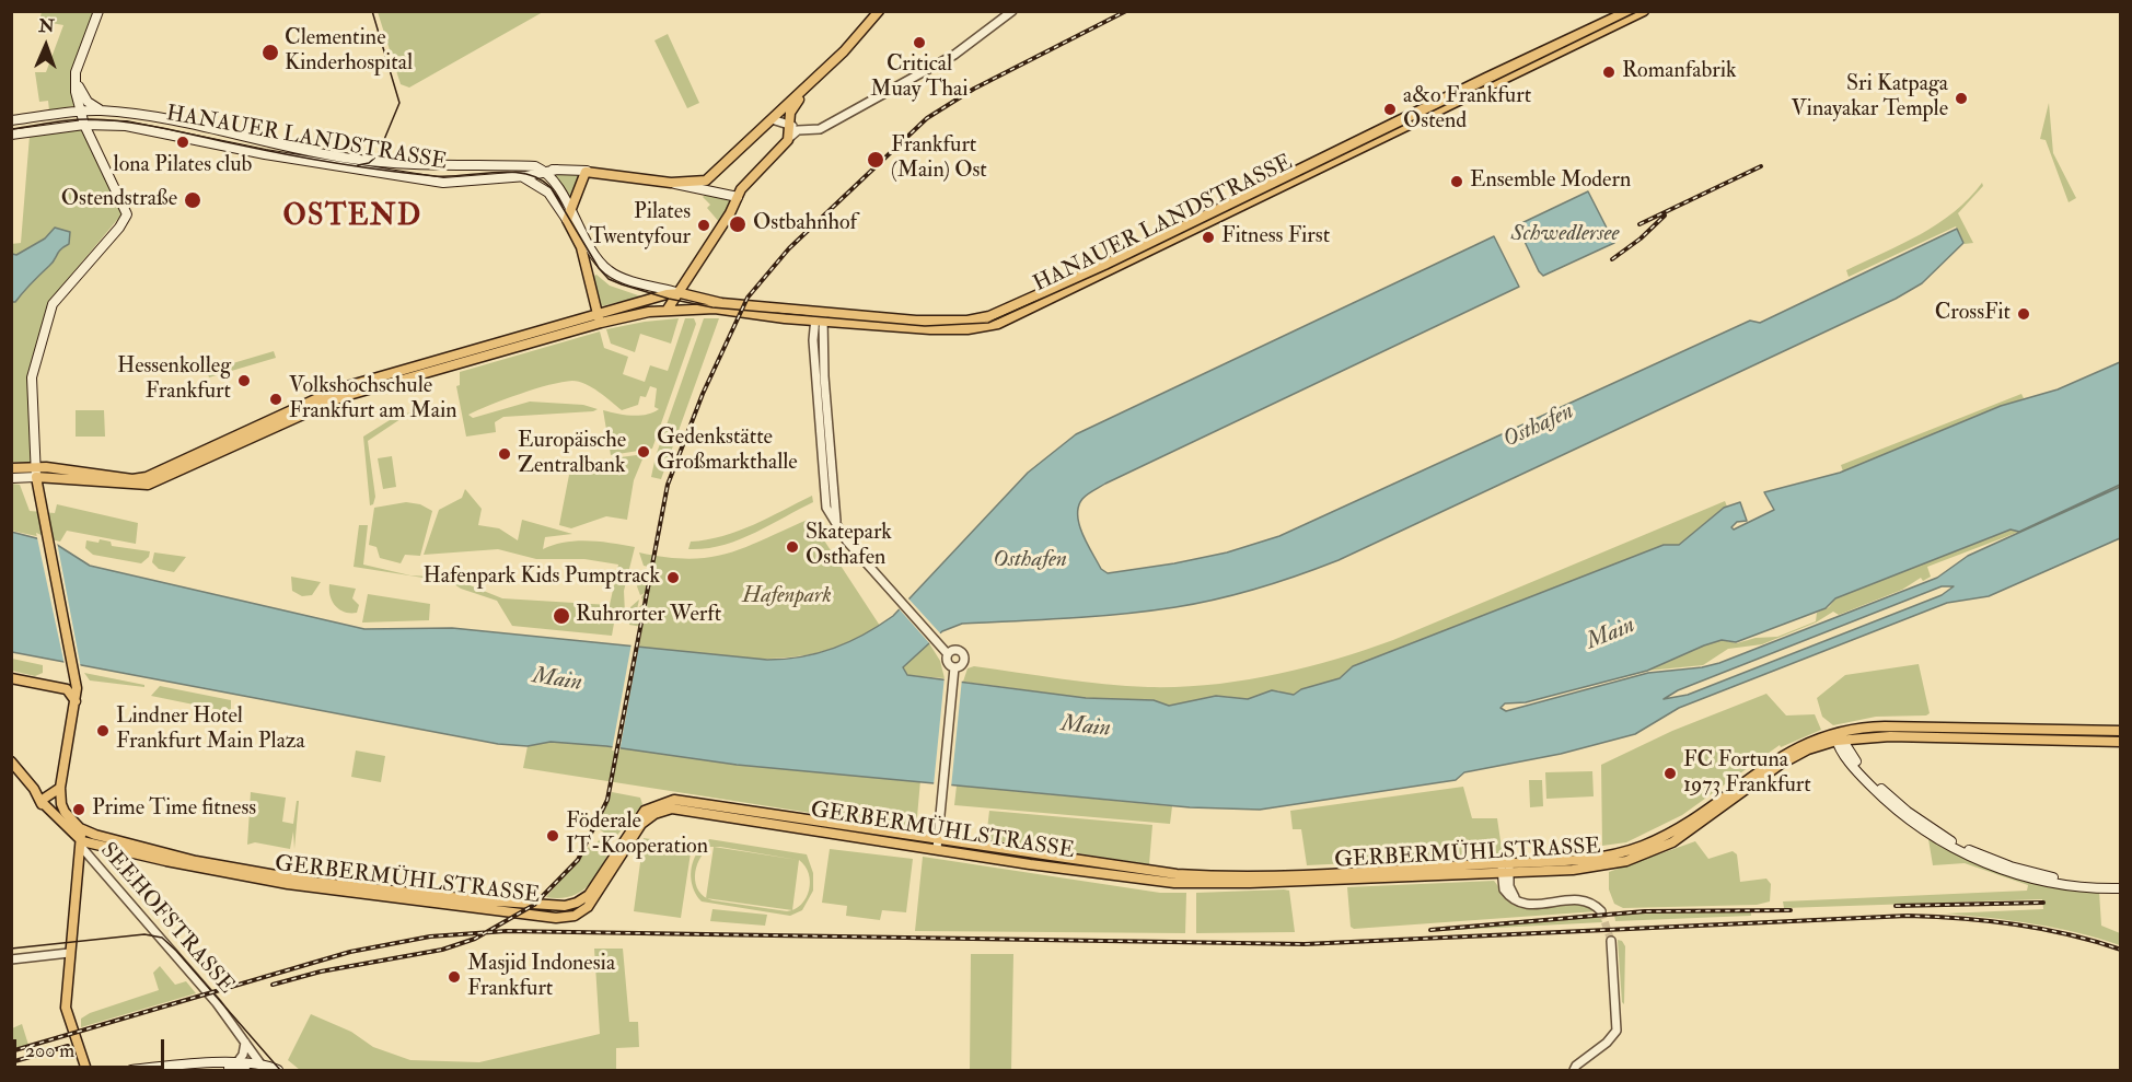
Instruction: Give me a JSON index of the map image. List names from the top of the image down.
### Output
{
  "streets": {
    "main road": ["HANAUER LANDSTRASSE", "GERBERMÜHLSTRASSE", "SEEHOFSTRASSE"]
  },
  "crossings": [
    ["GERBERMÜHLSTRASSE", "SEEHOFSTRASSE"]
  ],
  "districts": ["OSTEND"],
  "water": ["Schwedlersee", "Osthafen", "Main"],
  "parks": ["Hafenpark"],
  "places": [
    "Critical Muay Thai",
    "Clementine Kinderhospital",
    "Romanfabrik",
    "Sri Katpaga Vinayakar Temple",
    "a&o Frankfurt Ostend",
    "lona Pilates club",
    "Frankfurt (Main) Ost",
    "Ensemble Modern",
    "Ostendstraße",
    "Ostbahnhof",
    "Pilates Twentyfour",
    "Fitness First",
    "CrossFit",
    "Hessenkolleg Frankfurt",
    "Volkshochschule Frankfurt am Main",
    "Gedenkstätte Großmarkthalle",
    "Europäische Zentralbank",
    "Skatepark Osthafen",
    "Hafenpark Kids Pumptrack",
    "Ruhrorter Werft",
    "Lindner Hotel Frankfurt Main Plaza",
    "FC Fortuna 1973 Frankfurt",
    "Prime Time fitness",
    "Föderale IT-Kooperation",
    "Masjid Indonesia Frankfurt"
  ],
  "scale_bar": "200 m",
  "north": "top"
}
